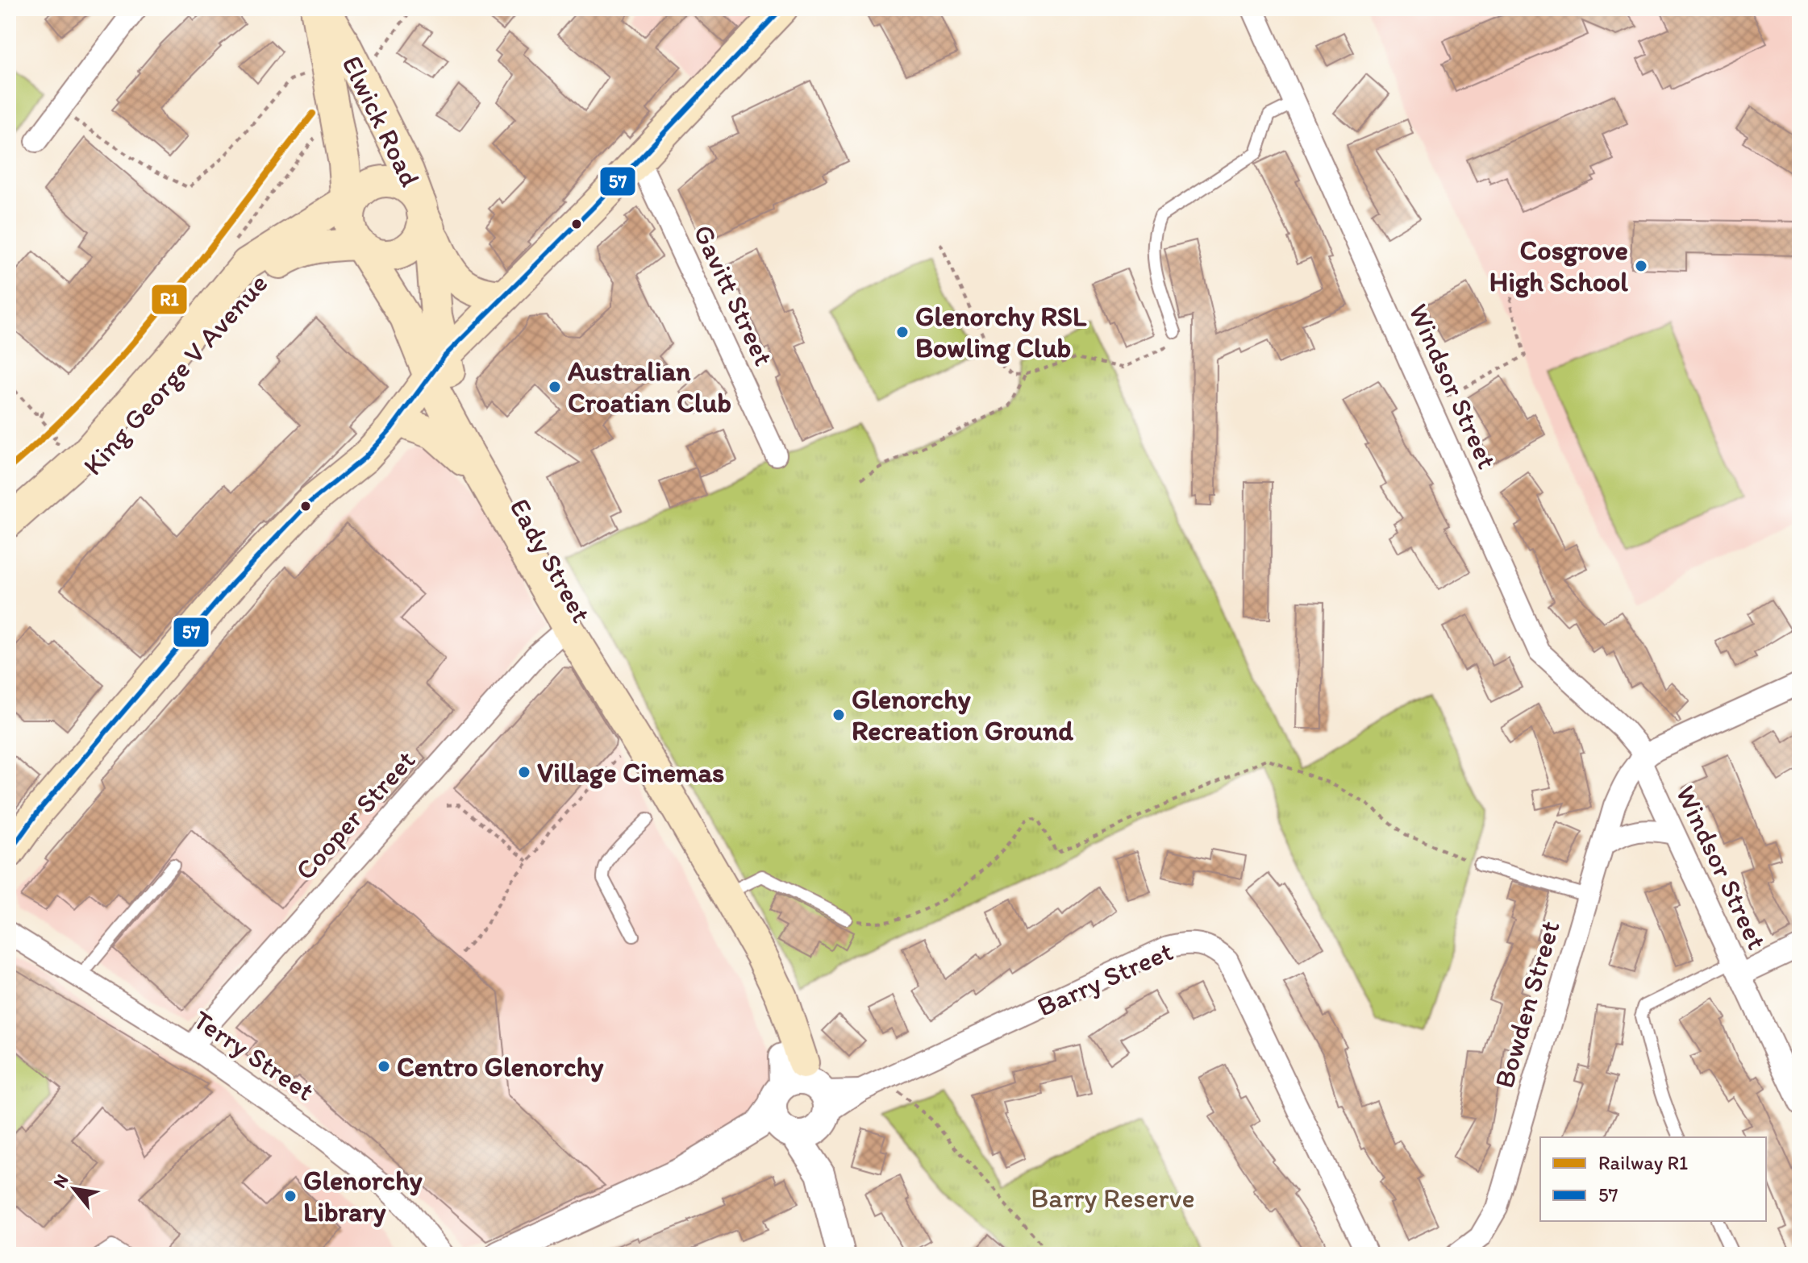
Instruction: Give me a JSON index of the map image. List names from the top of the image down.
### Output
{
  "streets": {
    "main road": ["Elwick Road", "King George V Avenue", "Eady Street"],
    "street": [
      "Gavitt Street",
      "Windsor Street",
      "Cooper Street",
      "Barry Street",
      "Bowden Street",
      "Terry Street"
    ]
  },
  "crossings": [
    ["Elwick Road", "King George V Avenue"],
    ["Elwick Road", "Eady Street"],
    ["Windsor Street", "Bowden Street"],
    ["Eady Street", "Cooper Street"],
    ["Eady Street", "Barry Street"],
    ["Cooper Street", "Terry Street"]
  ],
  "parks": ["Barry Reserve"],
  "places": [
    "Cosgrove High School",
    "Glenorchy RSL Bowling Club",
    "Australian Croatian Club",
    "Glenorchy Recreation Ground",
    "Village Cinemas",
    "Centro Glenorchy",
    "Glenorchy Library"
  ],
  "lines": ["transit line 57", "rail line R1"],
  "legend": ["Railway R1", "57"],
  "north": "top left"
}
